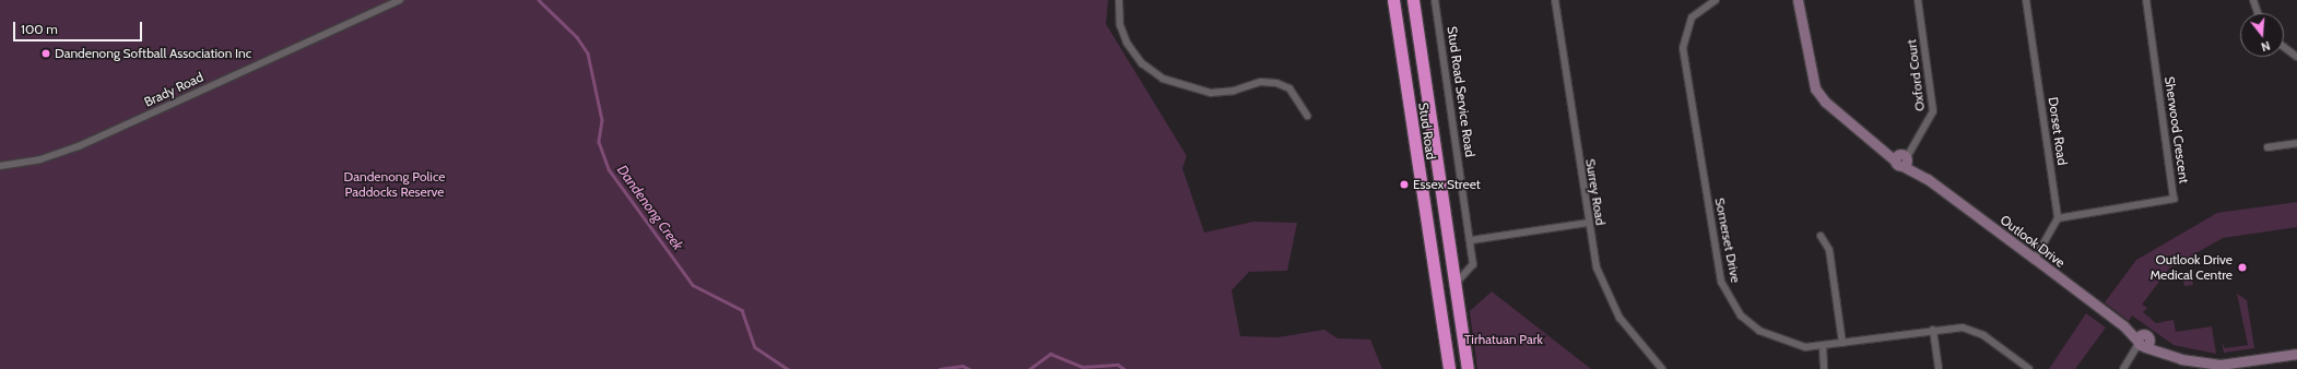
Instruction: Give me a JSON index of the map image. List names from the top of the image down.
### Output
{
  "streets": {
    "highway": ["Stud Road"],
    "street": [
      "Oxford Court",
      "Brady Road",
      "Stud Road Service Road",
      "Sherwood Crescent",
      "Dorset Road",
      "Surrey Road",
      "Somerset Drive",
      "Outlook Drive"
    ]
  },
  "crossings": [
    ["Oxford Court", "Outlook Drive"],
    ["Stud Road Service Road", "Stud Road"],
    ["Sherwood Crescent", "Dorset Road"]
  ],
  "water": ["Dandenong Creek"],
  "parks": ["Dandenong Police Paddocks Reserve", "Tirhatuan Park"],
  "places": ["Dandenong Softball Association Inc", "Essex Street", "Outlook Drive Medical Centre"],
  "scale_bar": "100 m",
  "north": "bottom"
}
